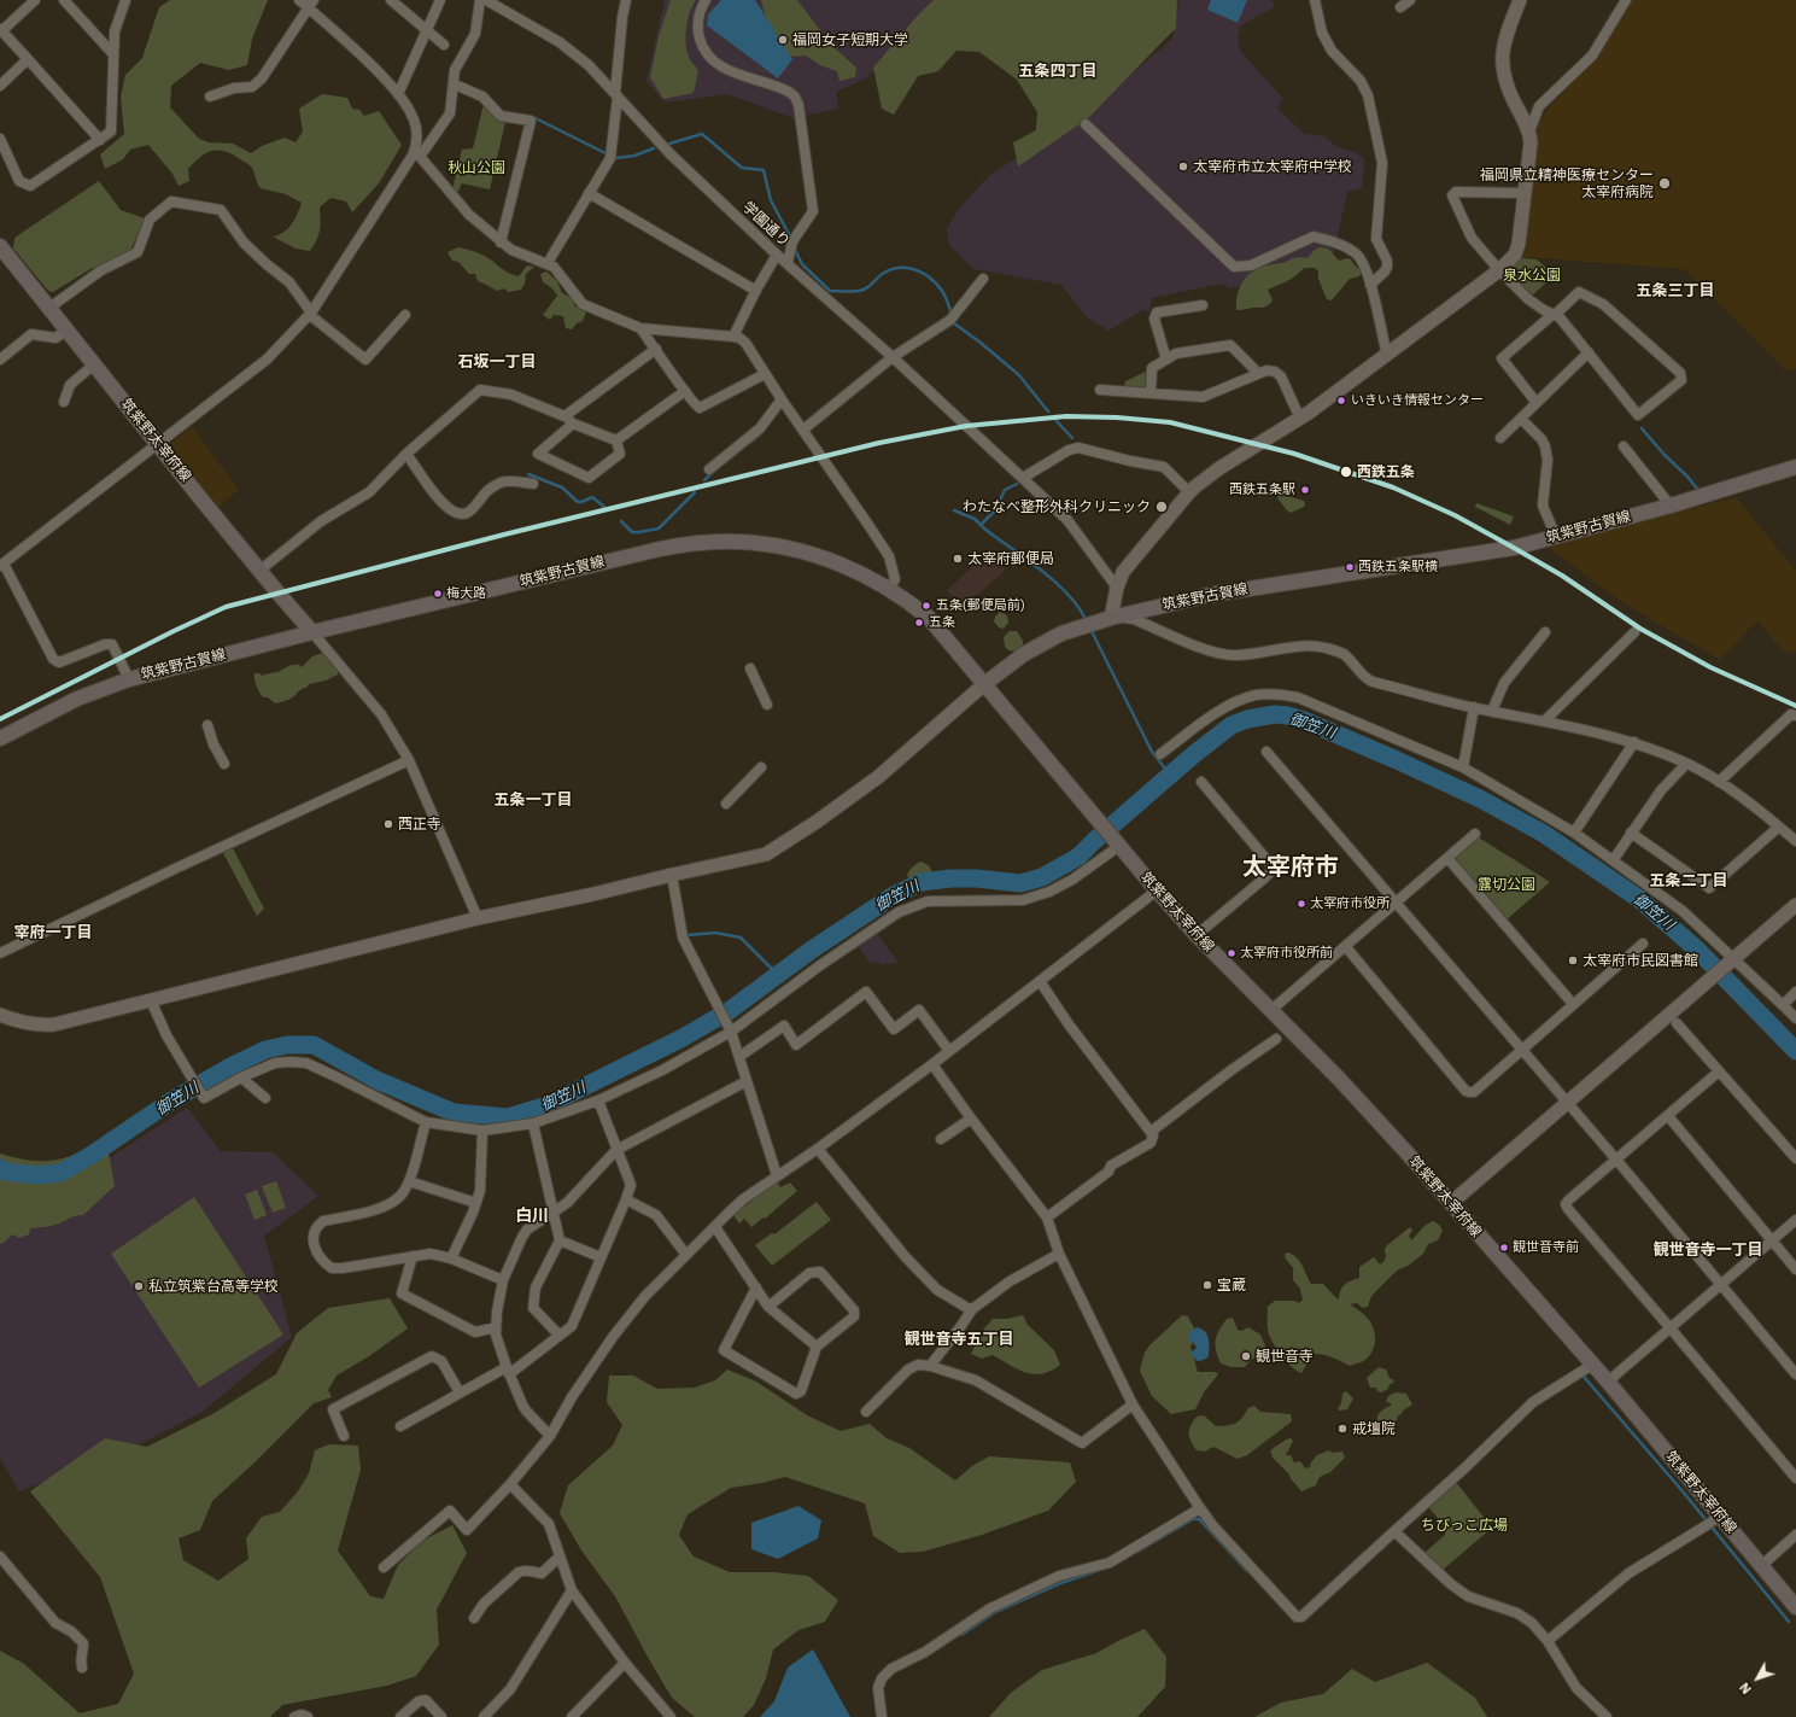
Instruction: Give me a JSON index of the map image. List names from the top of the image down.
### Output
{
  "streets": {
    "main road": ["筑紫野太宰府線", "筑紫野古賀線"],
    "street": ["学園通り"]
  },
  "crossings": [
    ["筑紫野太宰府線", "筑紫野古賀線"]
  ],
  "districts": [
    "五条四丁目",
    "五条三丁目",
    "石坂一丁目",
    "五条一丁目",
    "太宰府市",
    "五条二丁目",
    "宰府一丁目",
    "白川",
    "観世音寺一丁目",
    "観世音寺五丁目"
  ],
  "water": ["御笠川"],
  "parks": [
    "秋山公園",
    "泉水公園",
    "露切公園",
    "ちびっこ広場"
  ],
  "places": [
    "福岡女子短期大学",
    "太宰府市立太宰府中学校",
    "福岡県立精神医療センター 太宰府病院",
    "いきいき情報センター",
    "西鉄五条",
    "西鉄五条駅",
    "わたなべ整形外科クリニック",
    "太宰府郵便局",
    "西鉄五条駅横",
    "梅大路",
    "五条(郵便局前)",
    "五条",
    "西正寺",
    "太宰府市役所",
    "太宰府市役所前",
    "太宰府市民図書館",
    "観世音寺前",
    "宝蔵",
    "私立筑紫台高等学校",
    "観世音寺",
    "戒壇院"
  ],
  "north": "bottom left"
}
